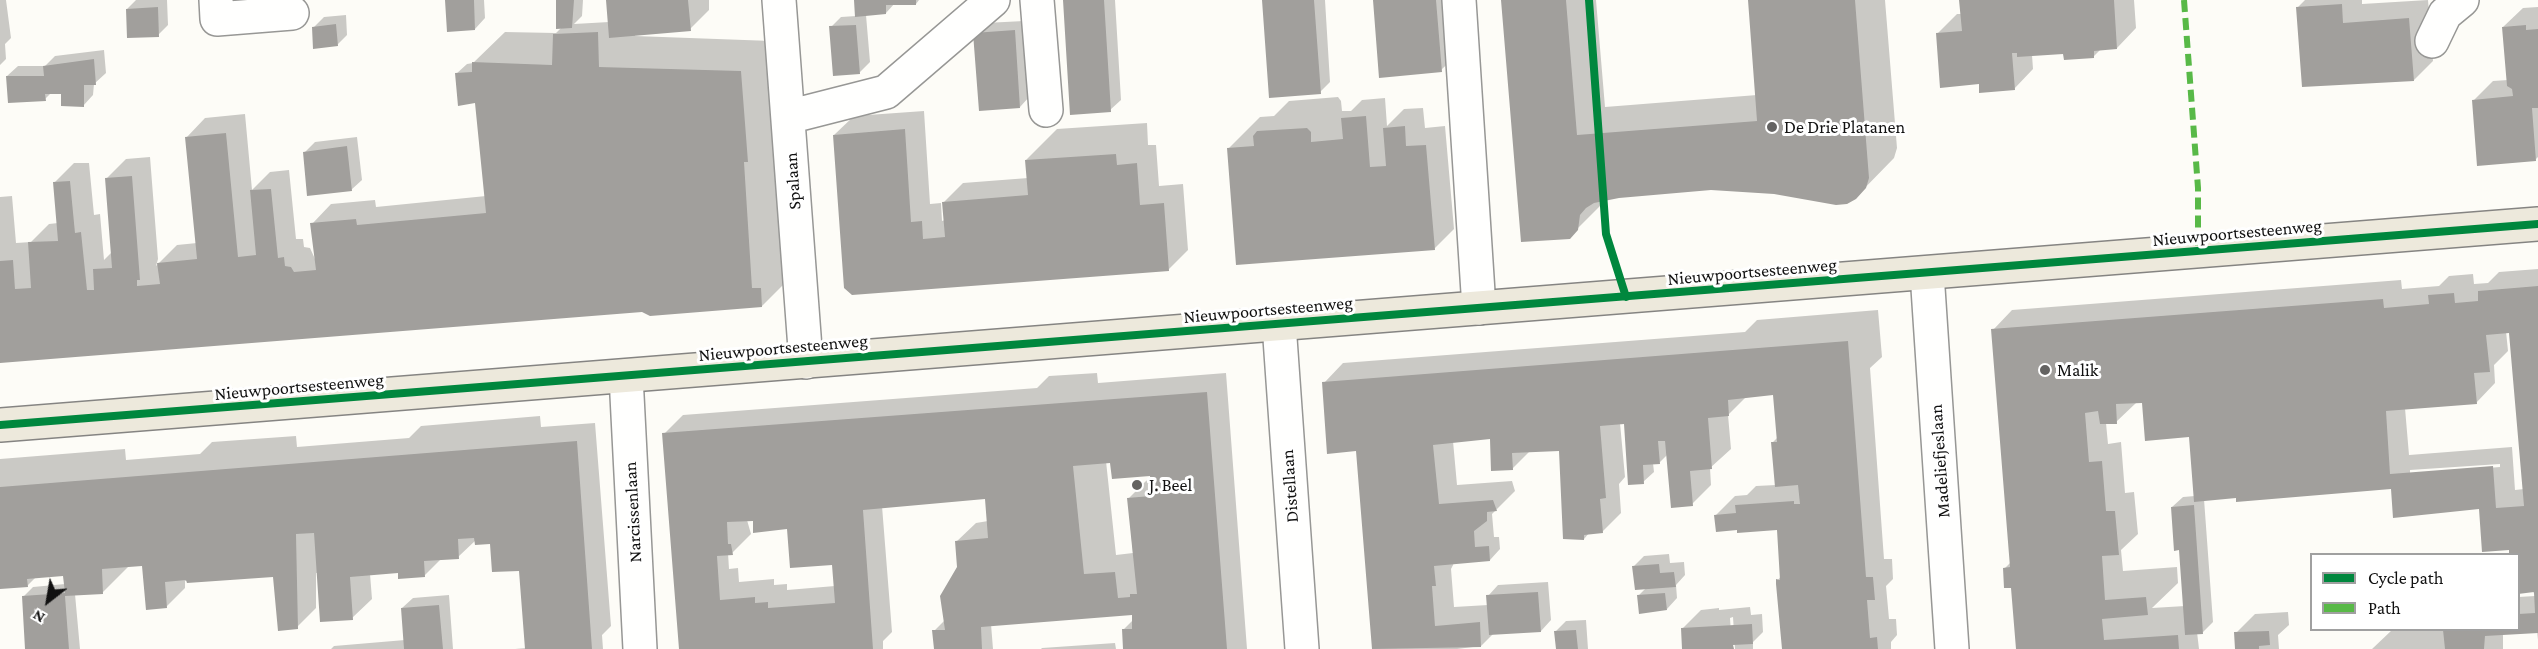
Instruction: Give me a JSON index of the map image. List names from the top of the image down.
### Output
{
  "streets": {
    "main road": ["Nieuwpoortsesteenweg"],
    "street": [
      "Spalaan",
      "Madeliefjeslaan",
      "Distellaan",
      "Narcissenlaan"
    ]
  },
  "crossings": [
    ["Spalaan", "Nieuwpoortsesteenweg"],
    ["Nieuwpoortsesteenweg", "Madeliefjeslaan"],
    ["Nieuwpoortsesteenweg", "Distellaan"],
    ["Nieuwpoortsesteenweg", "Narcissenlaan"]
  ],
  "places": ["De Drie Platanen", "Malik", "J. Beel"],
  "legend": ["Cycle path", "Path"],
  "north": "bottom left"
}
